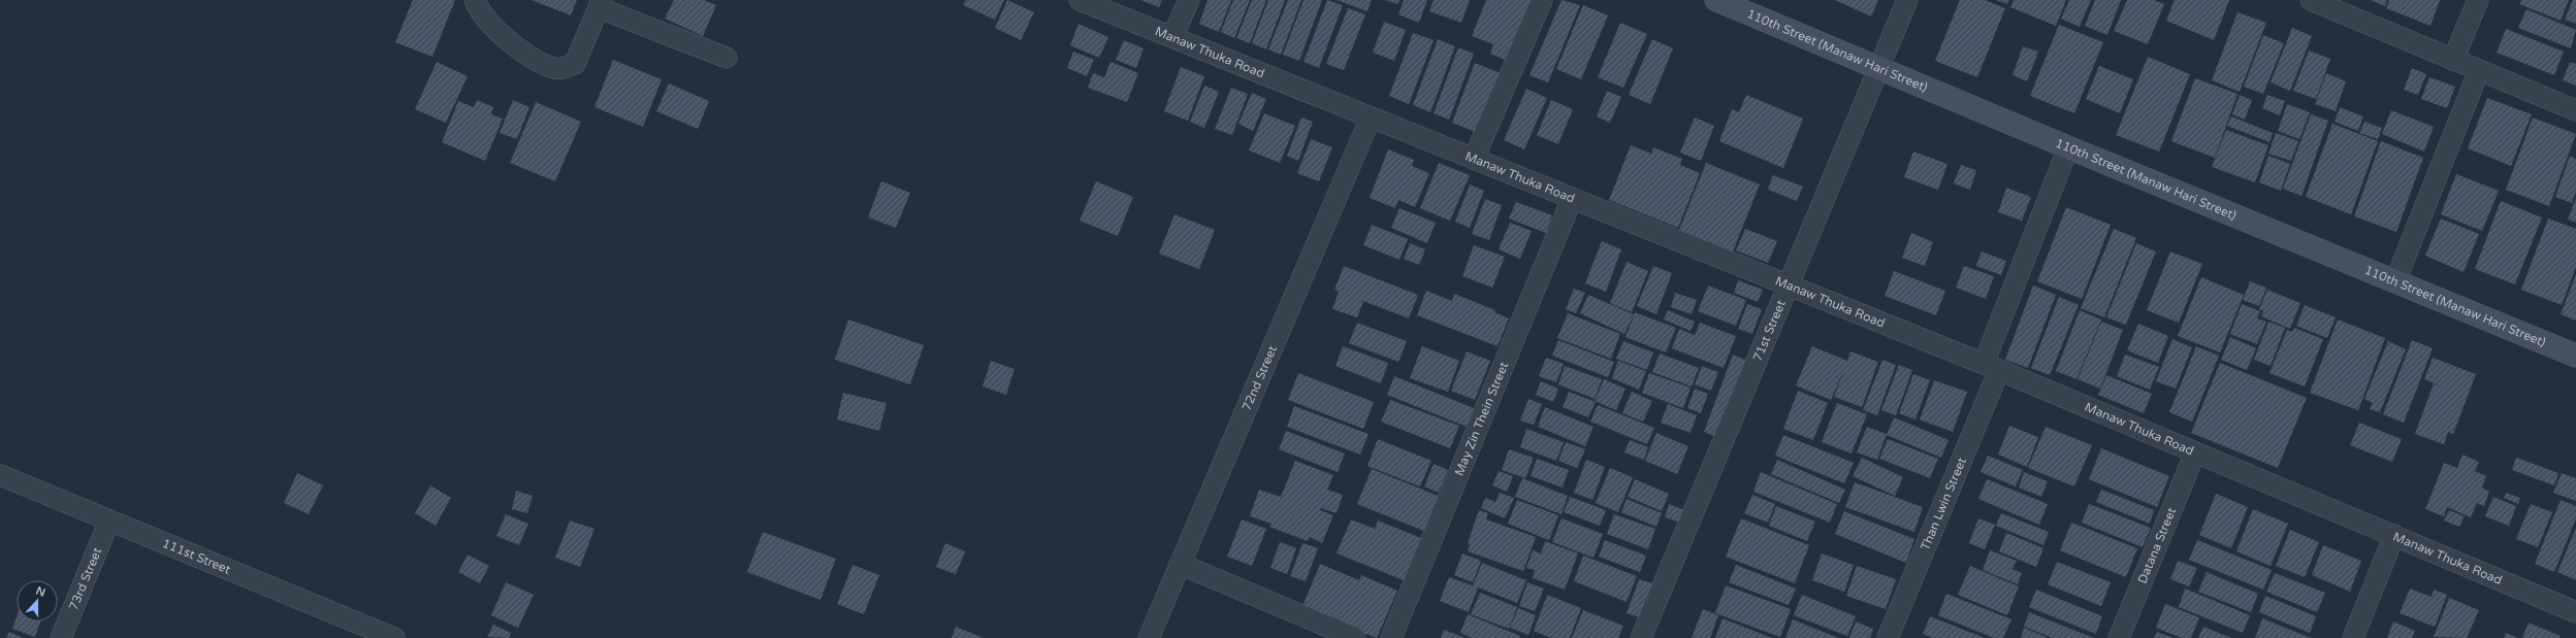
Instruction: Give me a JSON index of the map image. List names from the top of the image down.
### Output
{
  "streets": {
    "main road": ["110th Street (Manaw Hari Street)"],
    "street": [
      "Manaw Thuka Road",
      "71st Street",
      "72nd Street",
      "May Zin Thein Street",
      "Than Lwin Street",
      "Datana Street",
      "111st Street",
      "73rd Street"
    ]
  },
  "crossings": [
    ["110th Street (Manaw Hari Street)", "71st Street"],
    ["110th Street (Manaw Hari Street)", "Than Lwin Street"],
    ["Manaw Thuka Road", "71st Street"],
    ["Manaw Thuka Road", "72nd Street"],
    ["Manaw Thuka Road", "May Zin Thein Street"],
    ["Manaw Thuka Road", "Than Lwin Street"],
    ["Manaw Thuka Road", "Datana Street"],
    ["111st Street", "73rd Street"]
  ],
  "north": "top"
}
